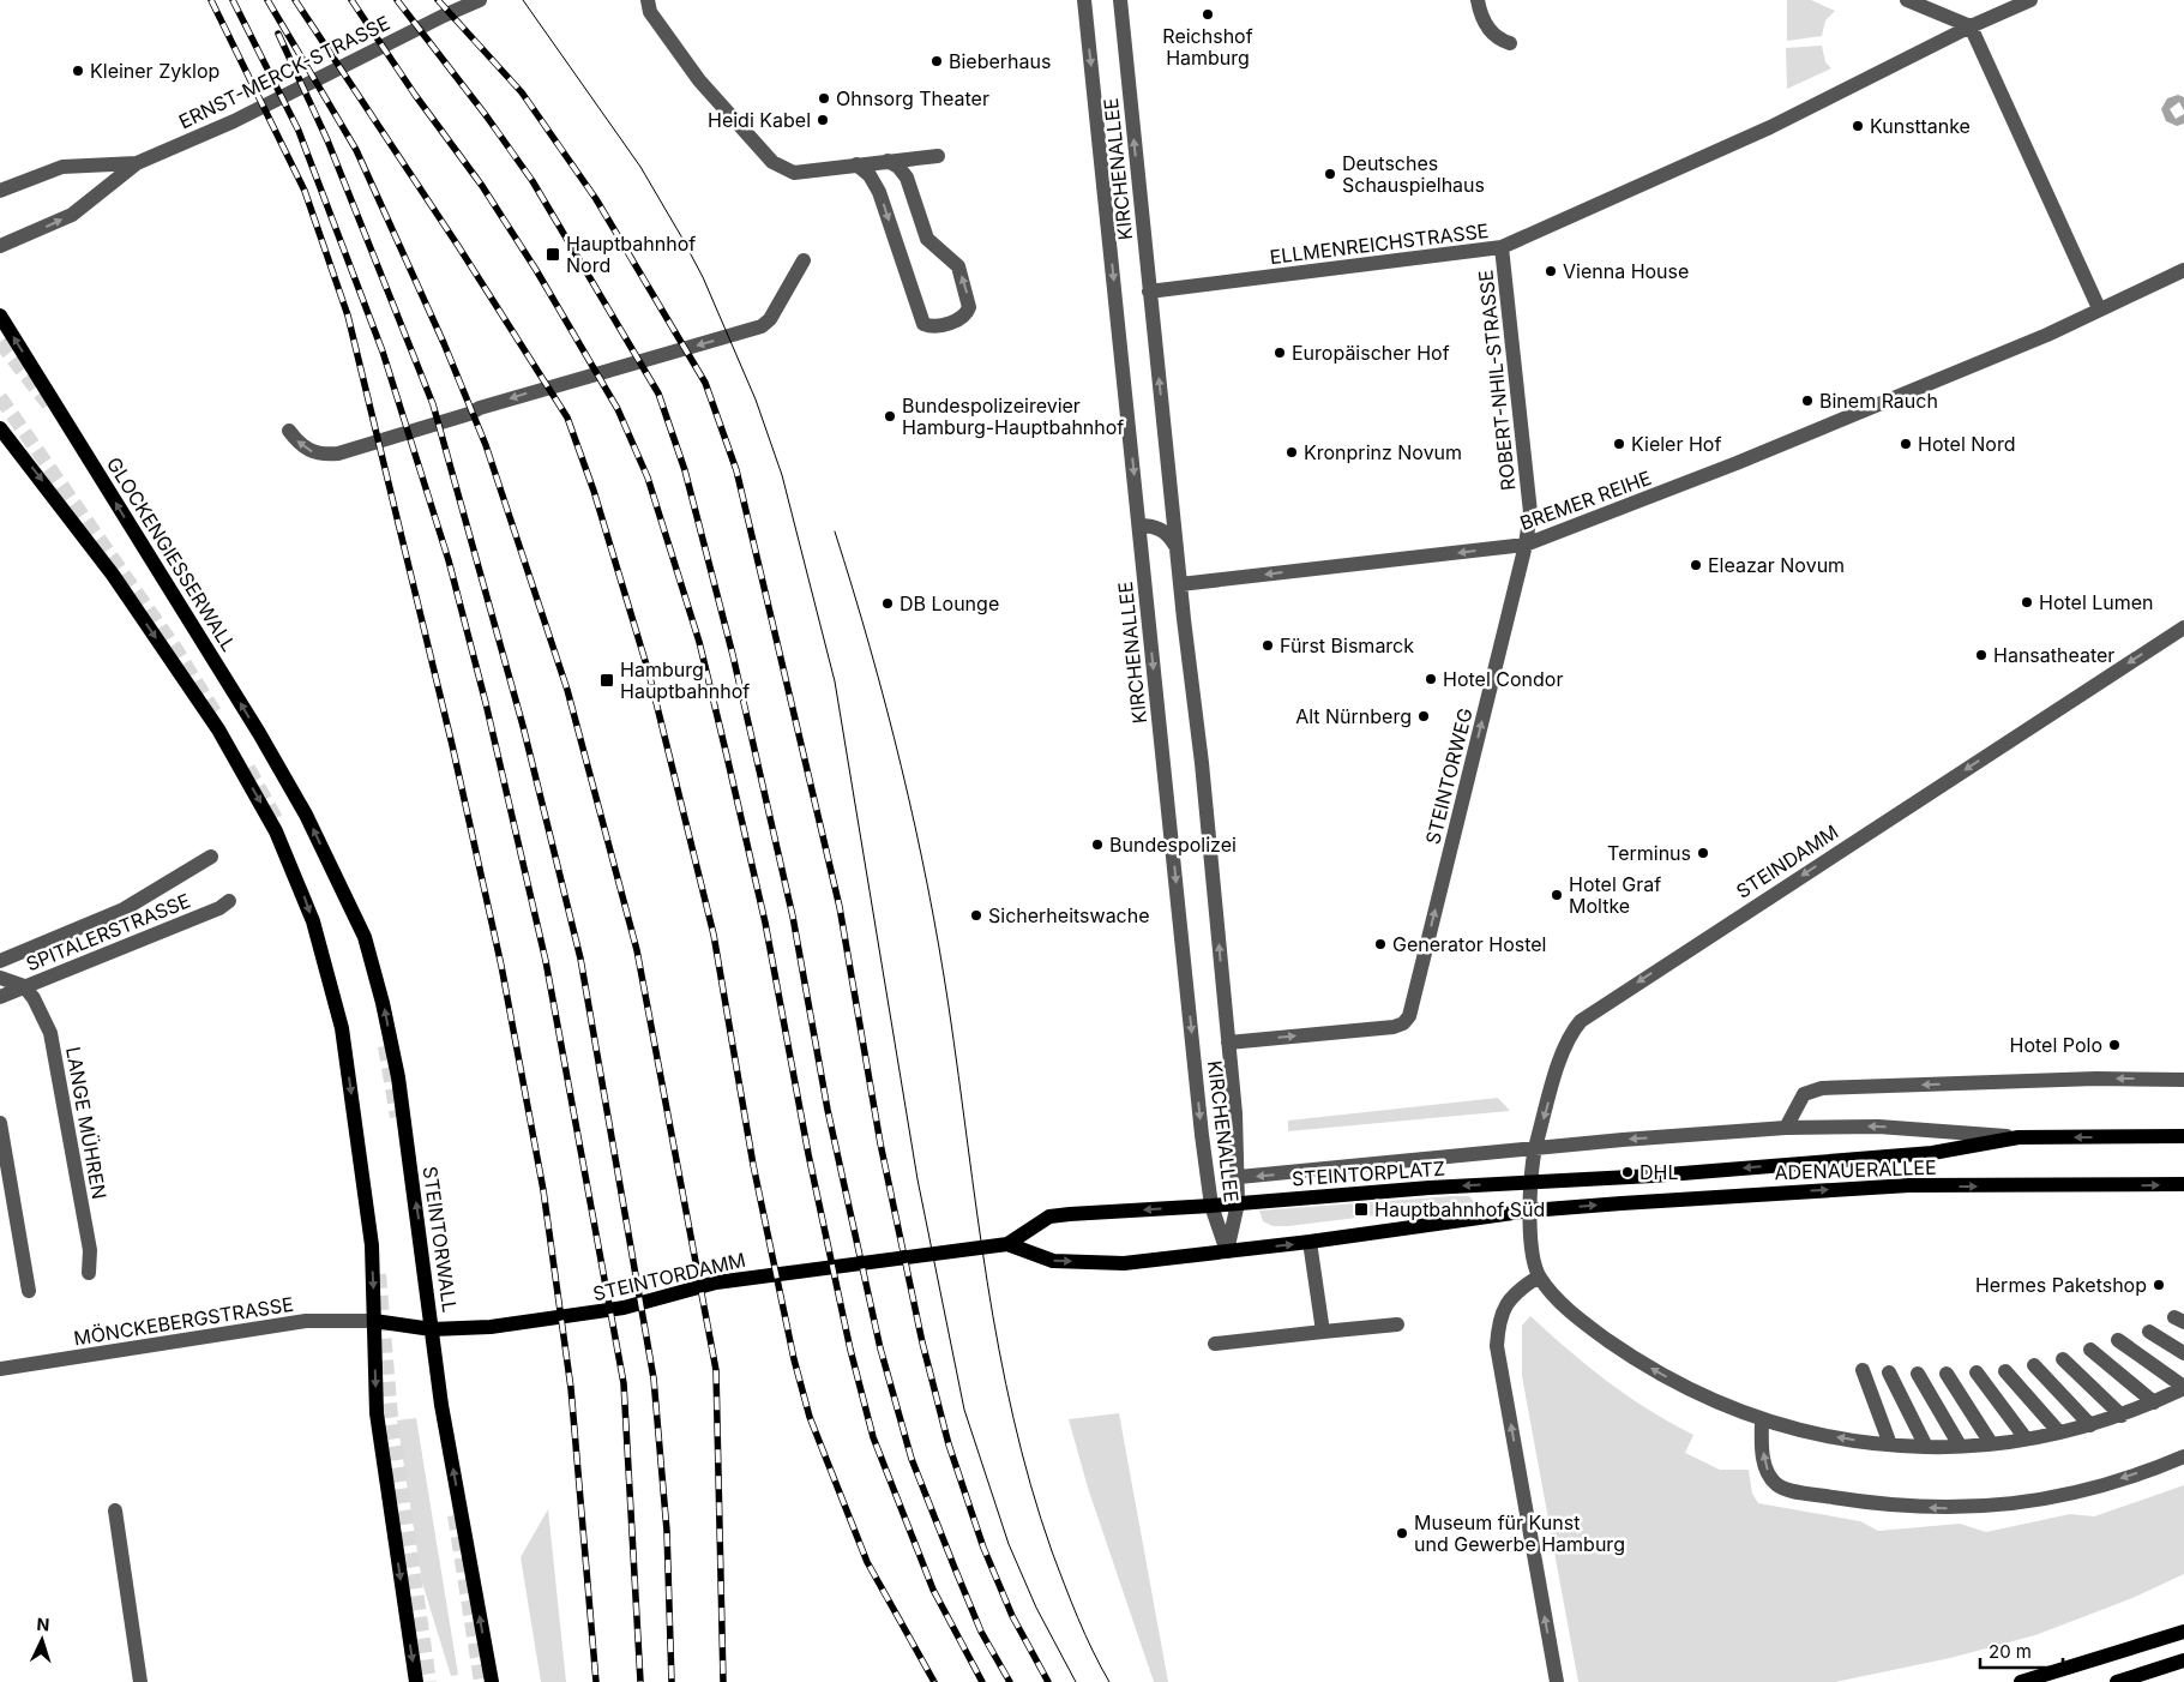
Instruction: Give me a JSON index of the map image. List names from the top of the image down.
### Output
{
  "streets": {
    "main road": [
      "GLOCKENGIESSERWALL",
      "ADENAUERALLEE",
      "STEINTORPLATZ",
      "STEINTORWALL",
      "STEINTORDAMM"
    ],
    "street": [
      "ERNST-MERCK-STRASSE",
      "KIRCHENALLEE",
      "ELLMENREICHSTRASSE",
      "ROBERT-NHIL-STRASSE",
      "BREMER REIHE",
      "STEINTORWEG",
      "STEINDAMM",
      "SPITALERSTRASSE",
      "LANGE MÜHREN",
      "MÖNCKEBERGSTRASSE"
    ]
  },
  "crossings": [
    ["KIRCHENALLEE", "ELLMENREICHSTRASSE"],
    ["KIRCHENALLEE", "BREMER REIHE"],
    ["KIRCHENALLEE", "STEINTORWEG"],
    ["KIRCHENALLEE", "STEINTORPLATZ"],
    ["KIRCHENALLEE", "STEINTORDAMM"],
    ["ELLMENREICHSTRASSE", "ROBERT-NHIL-STRASSE"],
    ["ROBERT-NHIL-STRASSE", "BREMER REIHE"],
    ["ROBERT-NHIL-STRASSE", "STEINTORWEG"],
    ["BREMER REIHE", "STEINTORWEG"],
    ["GLOCKENGIESSERWALL", "STEINTORWALL"],
    ["STEINDAMM", "ADENAUERALLEE"],
    ["STEINDAMM", "STEINTORPLATZ"],
    ["SPITALERSTRASSE", "LANGE MÜHREN"],
    ["ADENAUERALLEE", "STEINTORPLATZ"],
    ["STEINTORPLATZ", "STEINTORDAMM"],
    ["STEINTORWALL", "STEINTORDAMM"],
    ["STEINTORDAMM", "MÖNCKEBERGSTRASSE"]
  ],
  "one_way": ["STEINTORWEG", "STEINDAMM"],
  "places": {
    "other": [
      "Reichshof Hamburg",
      "Bieberhaus",
      "Kleiner Zyklop",
      "Ohnsorg Theater",
      "Heidi Kabel",
      "Kunsttanke",
      "Deutsches Schauspielhaus",
      "Vienna House",
      "Europäischer Hof",
      "Binem Rauch",
      "Bundespolizeirevier Hamburg-Hauptbahnhof",
      "Kieler Hof",
      "Hotel Nord",
      "Kronprinz Novum",
      "Eleazar Novum",
      "Hotel Lumen",
      "DB Lounge",
      "Fürst Bismarck",
      "Hansatheater",
      "Hotel Condor",
      "Alt Nürnberg",
      "Bundespolizei",
      "Terminus",
      "Hotel Graf Moltke",
      "Sicherheitswache",
      "Generator Hostel",
      "Hotel Polo",
      "DHL",
      "Hermes Paketshop",
      "Museum für Kunst und Gewerbe Hamburg"
    ],
    "transit": ["Hauptbahnhof Nord", "Hamburg Hauptbahnhof", "Hauptbahnhof Süd"]
  },
  "scale_bar": "20 m",
  "north": "top"
}
